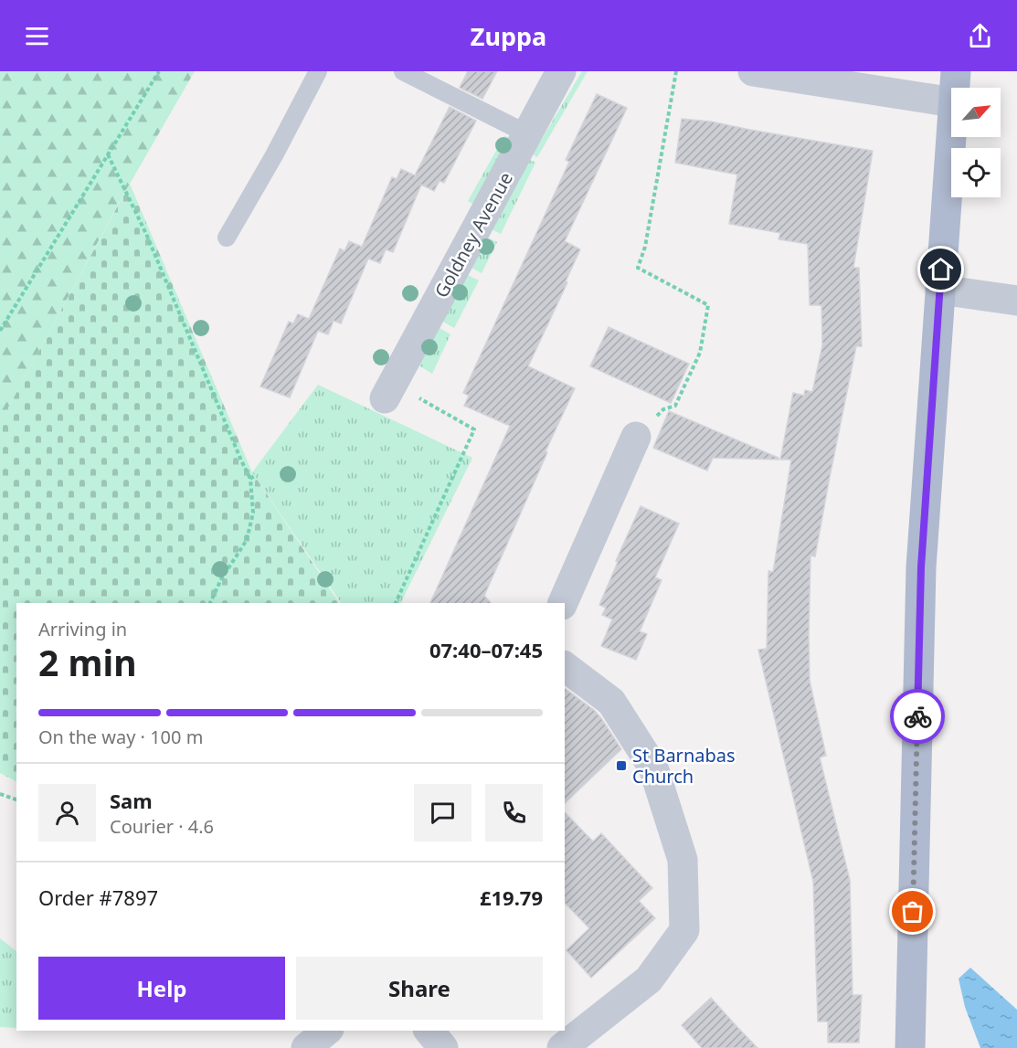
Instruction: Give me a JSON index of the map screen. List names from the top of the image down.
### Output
{
  "streets": {
    "street": ["Goldney Avenue"]
  },
  "places": {
    "transit": ["St Barnabas Church"]
  },
  "north": "top right",
  "page": {
    "header": "Zuppa",
    "heading": ["2 min", "Arriving in", "07:40–07:45"],
    "panel": [
      "Sam",
      "Courier · 4.6",
      "Order #7897",
      "£19.79"
    ],
    "bar": "On the way · 100 m",
    "buttons": ["Help", "Share"]
  }
}
